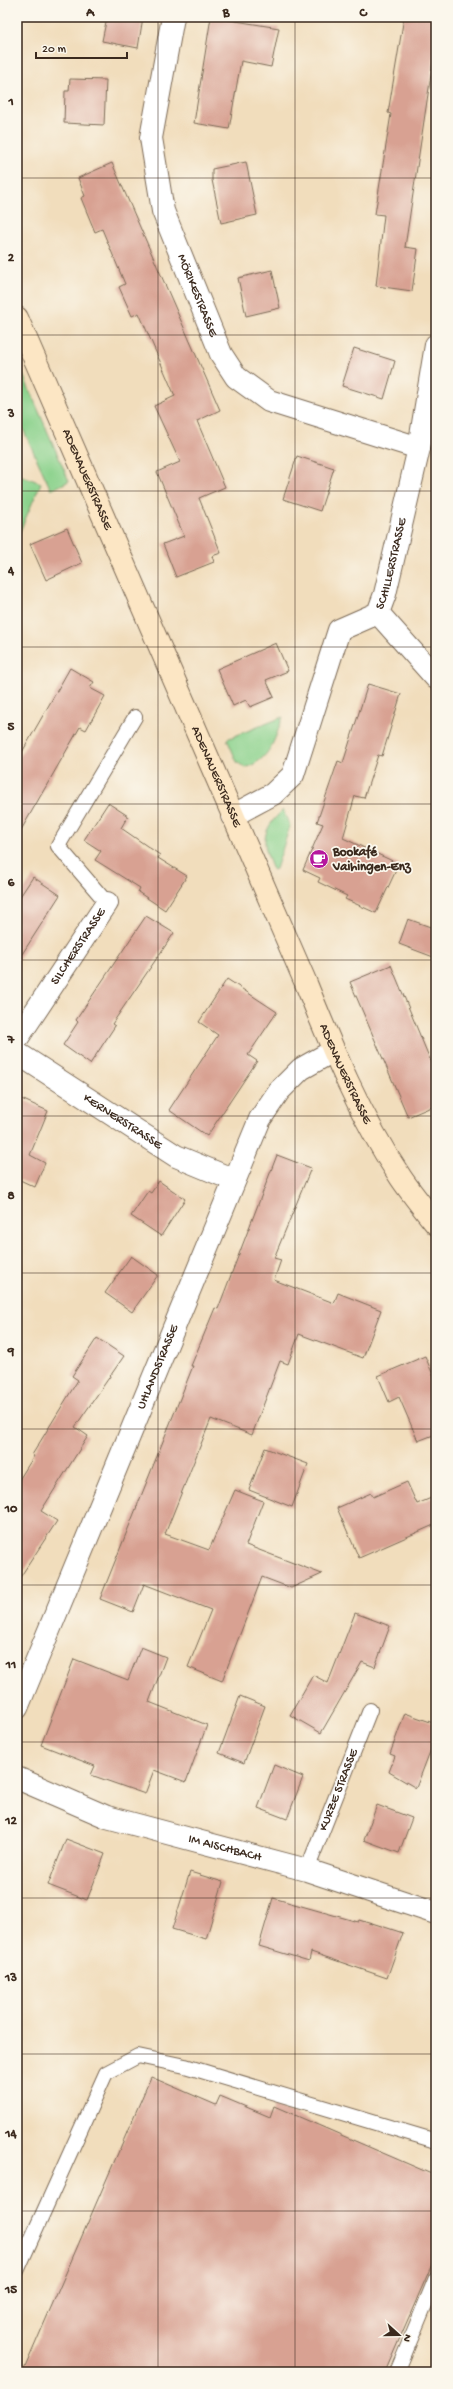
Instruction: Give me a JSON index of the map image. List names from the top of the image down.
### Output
{
  "streets": {
    "main road": ["ADENAUERSTRASSE"],
    "street": [
      "MÖRIKESTRASSE",
      "SCHILLERSTRASSE",
      "SILCHERSTRASSE",
      "KERNERSTRASSE",
      "UHLANDSTRASSE",
      "IM AISCHBACH"
    ],
    "lane": ["KURZE STRASSE"]
  },
  "crossings": [
    ["MÖRIKESTRASSE", "SCHILLERSTRASSE"],
    ["ADENAUERSTRASSE", "SCHILLERSTRASSE"],
    ["ADENAUERSTRASSE", "UHLANDSTRASSE"],
    ["KERNERSTRASSE", "UHLANDSTRASSE"],
    ["KURZE STRASSE", "IM AISCHBACH"]
  ],
  "places": {
    "cafe": ["Bookafé Vaihingen-Enz"]
  },
  "scale_bar": "20 m",
  "north": "right",
  "grid": {
    "columns": ["A", "B", "C"],
    "rows": [
      "1",
      "2",
      "3",
      "4",
      "5",
      "6",
      "7",
      "8",
      "9",
      "10",
      "11",
      "12",
      "13",
      "14",
      "15"
    ]
  }
}
